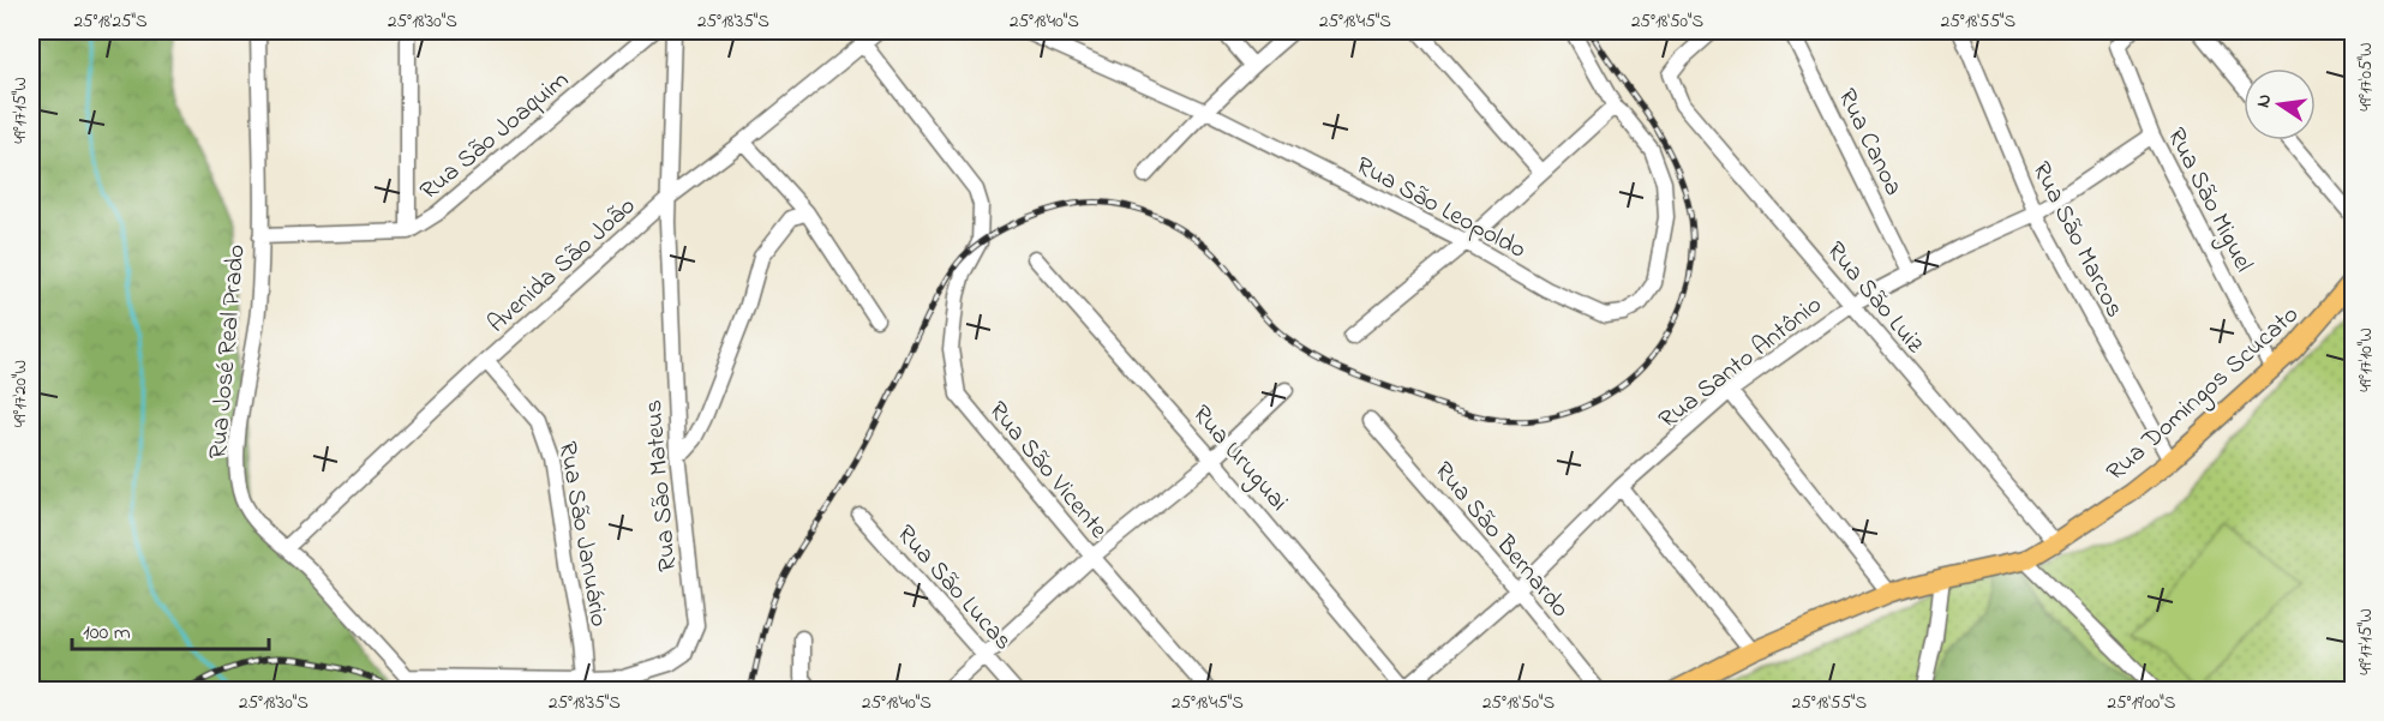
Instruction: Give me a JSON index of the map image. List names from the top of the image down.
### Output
{
  "streets": {
    "main road": ["Rua Domingos Scucato"],
    "street": [
      "Rua São Joaquim",
      "Rua Canoa",
      "Rua São Miguel",
      "Rua São Leopoldo",
      "Rua São Marcos",
      "Avenida São João",
      "Rua São Luiz",
      "Rua José Real Prado",
      "Rua Santo Antônio",
      "Rua Uruguai",
      "Rua São Vicente",
      "Rua São Mateus",
      "Rua São Januário",
      "Rua São Bernardo",
      "Rua São Lucas"
    ]
  },
  "crossings": [
    ["Rua São Joaquim", "Rua José Real Prado"],
    ["Rua Canoa", "Rua Santo Antônio"],
    ["Rua São Miguel", "Rua Santo Antônio"],
    ["Rua São Miguel", "Rua Domingos Scucato"],
    ["Rua São Marcos", "Rua Santo Antônio"],
    ["Rua São Marcos", "Rua Domingos Scucato"],
    ["Avenida São João", "Rua José Real Prado"],
    ["Avenida São João", "Rua São Vicente"],
    ["Avenida São João", "Rua São Mateus"],
    ["Avenida São João", "Rua São Januário"],
    ["Rua São Luiz", "Rua Santo Antônio"],
    ["Rua São Luiz", "Rua Domingos Scucato"],
    ["Rua José Real Prado", "Rua São Mateus"],
    ["Rua Santo Antônio", "Rua Uruguai"],
    ["Rua Santo Antônio", "Rua São Bernardo"],
    ["Rua São Mateus", "Rua São Januário"]
  ],
  "scale_bar": "100 m",
  "north": "left",
  "coordinates": [
    "25°18'25\"S",
    "25°18'30\"S",
    "25°18'35\"S",
    "25°18'40\"S",
    "25°18'45\"S",
    "25°18'50\"S",
    "25°18'55\"S",
    "49°17'05\"W",
    "49°17'15\"W",
    "49°17'10\"W",
    "49°17'20\"W",
    "25°19'00\"S"
  ]
}
